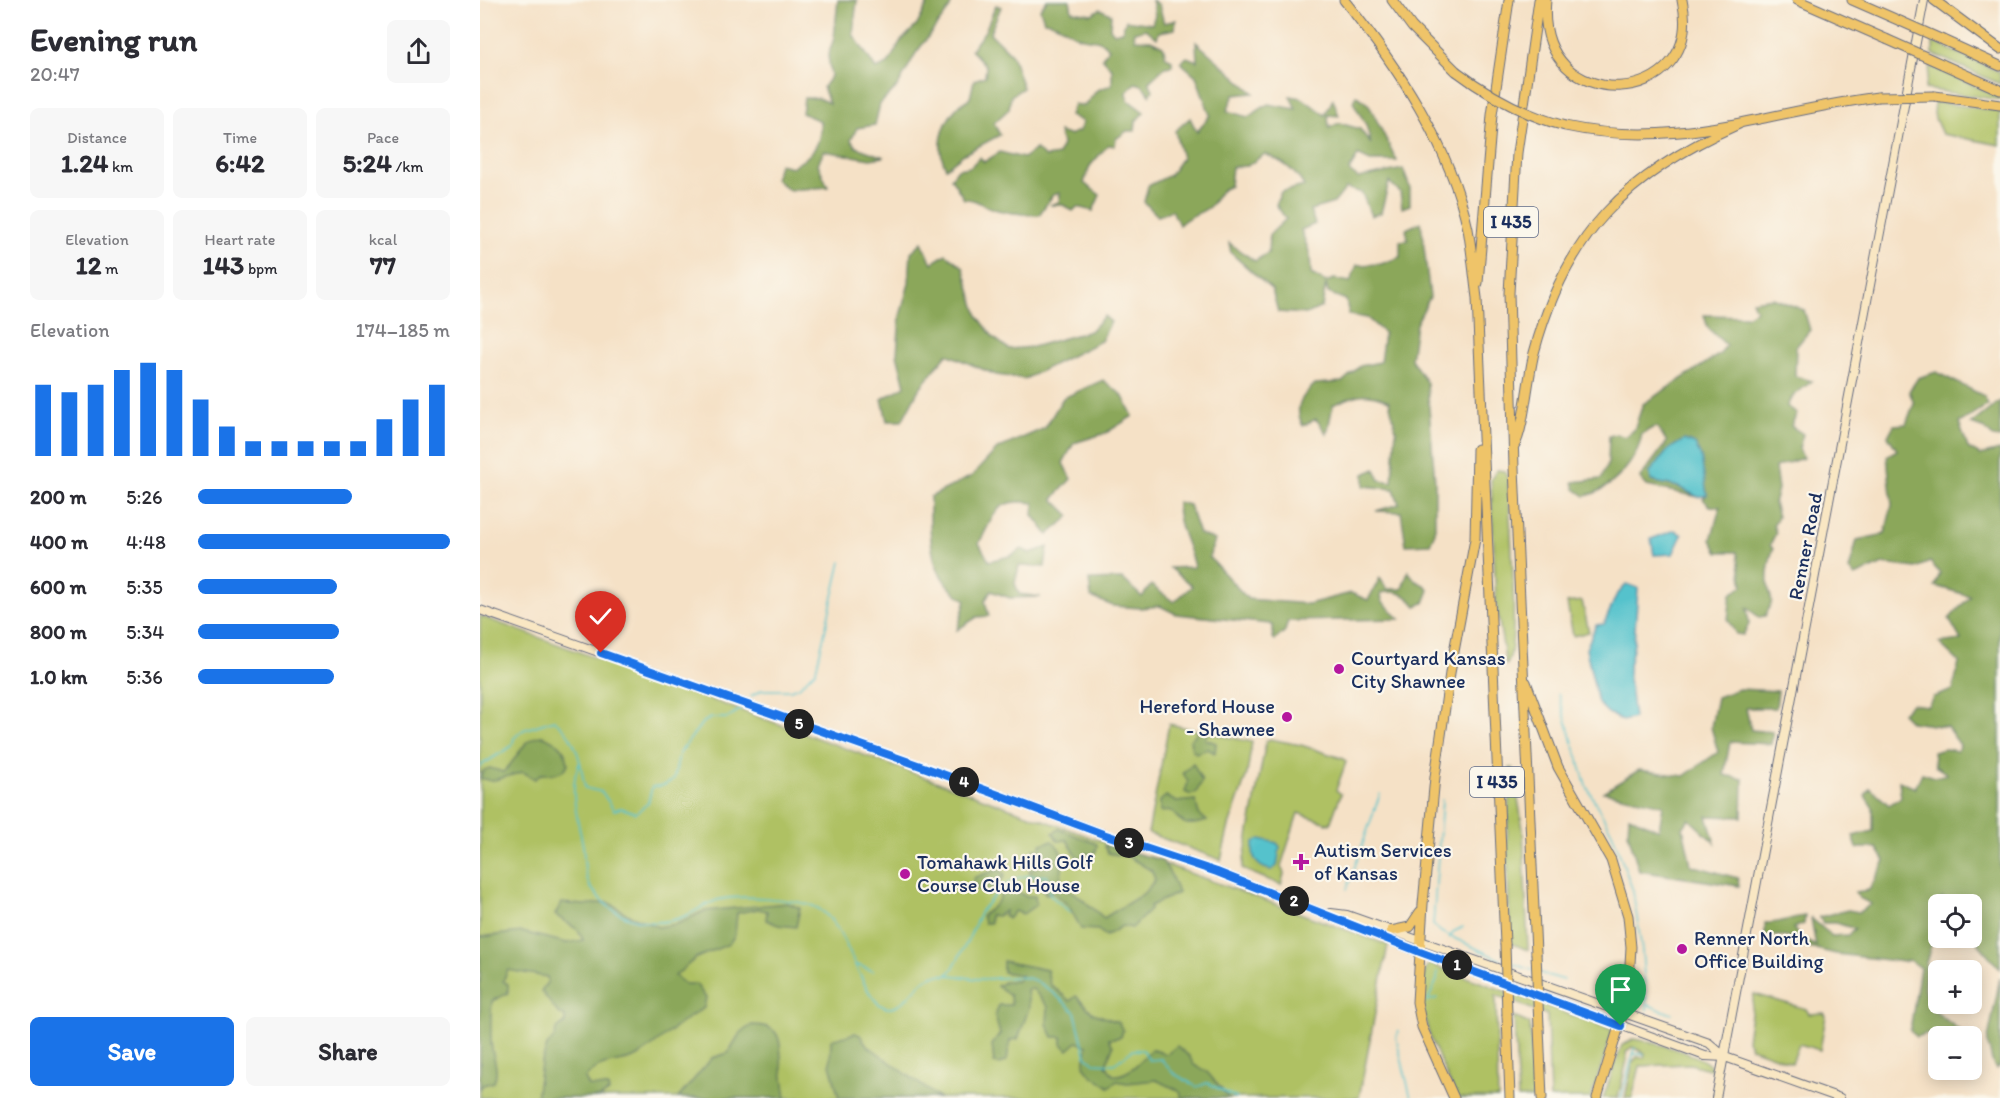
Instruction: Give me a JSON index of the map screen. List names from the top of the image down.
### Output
{
  "streets": {
    "highway": ["I 435"],
    "main road": ["Renner Road"]
  },
  "places": {
    "other": [
      "Courtyard Kansas City Shawnee",
      "Hereford House - Shawnee",
      "Tomahawk Hills Golf Course Club House",
      "Renner North Office Building"
    ],
    "health": ["Autism Services of Kansas"]
  },
  "page": {
    "heading": ["Evening run", "20:47"],
    "stats": [
      ["Distance", "1.24 km"],
      ["Time", "6:42"],
      ["Pace", "5:24 /km"],
      ["Elevation", "12 m"],
      ["Heart rate", "143 bpm"],
      ["kcal", "77"]
    ],
    "chart": ["Elevation", "174–185 m"],
    "list": [
      {
        "name": "200 m",
        "note": "5:26"
      },
      {
        "name": "400 m",
        "note": "4:48"
      },
      {
        "name": "600 m",
        "note": "5:35"
      },
      {
        "name": "800 m",
        "note": "5:34"
      },
      {
        "name": "1.0 km",
        "note": "5:36"
      }
    ],
    "pins": [
      "5",
      "4",
      "3",
      "2",
      "1"
    ],
    "map_buttons": ["+", "−"],
    "buttons": ["Save", "Share"]
  }
}
